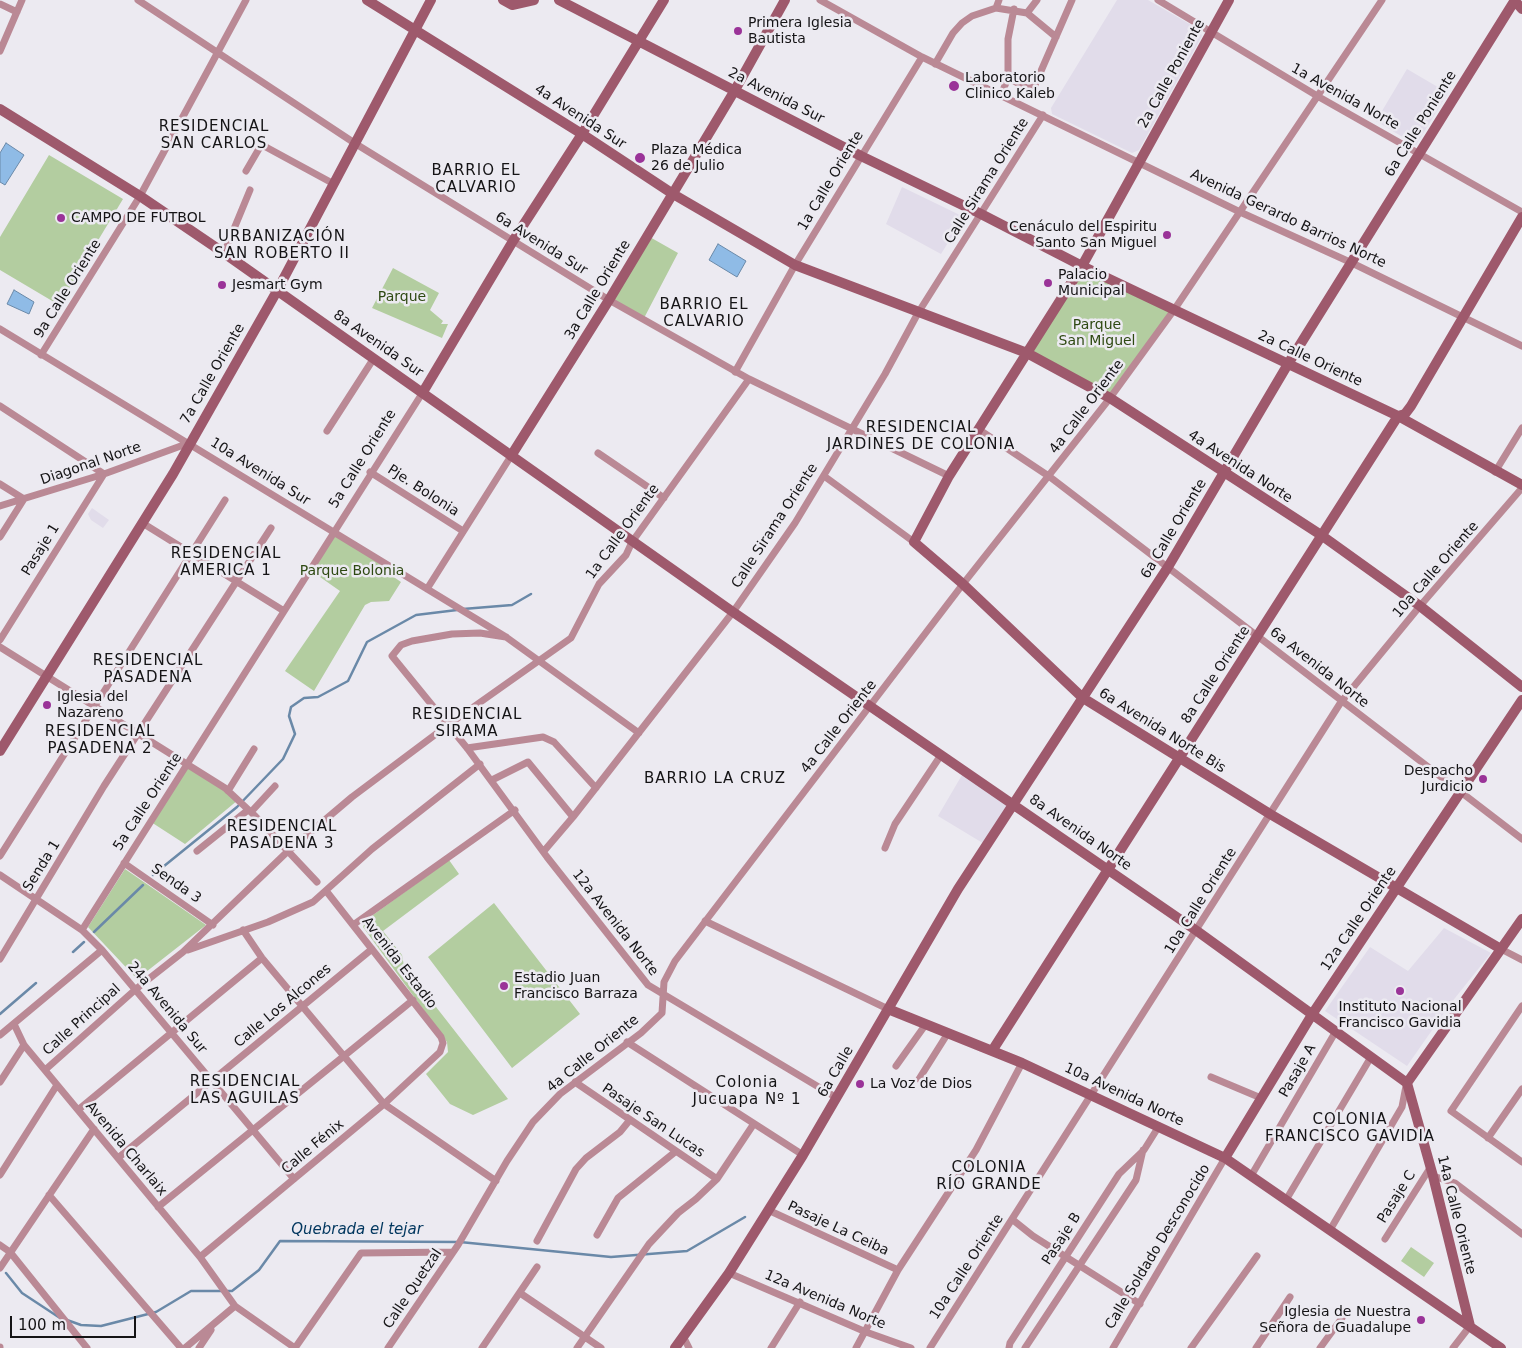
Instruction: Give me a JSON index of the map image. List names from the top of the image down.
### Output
{
  "streets": {
    "street": [
      "2a Calle Poniente",
      "2a Avenida Sur",
      "1a Avenida Norte",
      "4a Avenida Sur",
      "6a Calle Poniente",
      "1a Calle Oriente",
      "Calle Sirama Oriente",
      "Avenida Gerardo Barrios Norte",
      "6a Avenida Sur",
      "9a Calle Oriente",
      "3a Calle Oriente",
      "8a Avenida Sur",
      "2a Calle Oriente",
      "7a Calle Oriente",
      "4a Calle Oriente",
      "5a Calle Oriente",
      "Diagonal Norte",
      "4a Avenida Norte",
      "10a Avenida Sur",
      "Pje. Bolonia",
      "6a Calle Oriente",
      "Pasaje 1",
      "10a Calle Oriente",
      "6a Avenida Norte",
      "8a Calle Oriente",
      "6a Avenida Norte Bis",
      "8a Avenida Norte",
      "Senda 1",
      "Senda 3",
      "12a Calle Oriente",
      "12a Avenida Norte",
      "Avenida Estadio",
      "Calle Los Alcones",
      "24a Avenida Sur",
      "Calle Principal",
      "Pasaje A",
      "6a Calle",
      "10a Avenida Norte",
      "Pasaje San Lucas",
      "Calle Fénix",
      "Avenida Charlaix",
      "Pasaje C",
      "14a Calle Oriente",
      "Pasaje La Ceiba",
      "Pasaje B",
      "Calle Soldado Desconocido",
      "Calle Quetzal"
    ]
  },
  "crossings": [
    ["2a Calle Poniente", "1a Avenida Norte"],
    ["2a Calle Poniente", "Avenida Gerardo Barrios Norte"],
    ["2a Avenida Sur", "1a Calle Oriente"],
    ["2a Avenida Sur", "Calle Sirama Oriente"],
    ["2a Avenida Sur", "3a Calle Oriente"],
    ["2a Avenida Sur", "2a Calle Oriente"],
    ["2a Avenida Sur", "5a Calle Oriente"],
    ["1a Avenida Norte", "6a Calle Poniente"],
    ["1a Avenida Norte", "4a Calle Oriente"],
    ["4a Avenida Sur", "1a Calle Oriente"],
    ["4a Avenida Sur", "Calle Sirama Oriente"],
    ["4a Avenida Sur", "3a Calle Oriente"],
    ["4a Avenida Sur", "7a Calle Oriente"],
    ["4a Avenida Sur", "5a Calle Oriente"],
    ["4a Avenida Sur", "4a Avenida Norte"],
    ["6a Calle Poniente", "Avenida Gerardo Barrios Norte"],
    ["6a Calle Poniente", "6a Calle Oriente"],
    ["1a Calle Oriente", "Avenida Gerardo Barrios Norte"],
    ["1a Calle Oriente", "6a Avenida Sur"],
    ["1a Calle Oriente", "8a Avenida Sur"],
    ["1a Calle Oriente", "10a Avenida Sur"],
    ["1a Calle Oriente", "Senda 3"],
    ["1a Calle Oriente", "12a Avenida Norte"],
    ["1a Calle Oriente", "Calle Principal"],
    ["Calle Sirama Oriente", "Avenida Gerardo Barrios Norte"],
    ["Calle Sirama Oriente", "6a Avenida Sur"],
    ["Calle Sirama Oriente", "8a Avenida Sur"],
    ["Calle Sirama Oriente", "2a Calle Oriente"],
    ["Calle Sirama Oriente", "4a Avenida Norte"],
    ["Calle Sirama Oriente", "10a Avenida Sur"],
    ["Calle Sirama Oriente", "6a Avenida Norte Bis"],
    ["Calle Sirama Oriente", "8a Avenida Norte"],
    ["Calle Sirama Oriente", "12a Avenida Norte"],
    ["Avenida Gerardo Barrios Norte", "4a Calle Oriente"],
    ["Avenida Gerardo Barrios Norte", "6a Calle Oriente"],
    ["Avenida Gerardo Barrios Norte", "8a Calle Oriente"],
    ["6a Avenida Sur", "9a Calle Oriente"],
    ["6a Avenida Sur", "3a Calle Oriente"],
    ["6a Avenida Sur", "7a Calle Oriente"],
    ["6a Avenida Sur", "5a Calle Oriente"],
    ["9a Calle Oriente", "8a Avenida Sur"],
    ["9a Calle Oriente", "10a Avenida Sur"],
    ["3a Calle Oriente", "8a Avenida Sur"],
    ["3a Calle Oriente", "10a Avenida Sur"],
    ["3a Calle Oriente", "Pje. Bolonia"],
    ["8a Avenida Sur", "7a Calle Oriente"],
    ["8a Avenida Sur", "5a Calle Oriente"],
    ["8a Avenida Sur", "8a Avenida Norte"],
    ["2a Calle Oriente", "4a Calle Oriente"],
    ["2a Calle Oriente", "6a Calle Oriente"],
    ["2a Calle Oriente", "10a Calle Oriente"],
    ["2a Calle Oriente", "8a Calle Oriente"],
    ["7a Calle Oriente", "Diagonal Norte"],
    ["7a Calle Oriente", "10a Avenida Sur"],
    ["4a Calle Oriente", "4a Avenida Norte"],
    ["4a Calle Oriente", "6a Avenida Norte"],
    ["4a Calle Oriente", "6a Avenida Norte Bis"],
    ["4a Calle Oriente", "8a Avenida Norte"],
    ["4a Calle Oriente", "12a Avenida Norte"],
    ["4a Calle Oriente", "10a Avenida Norte"],
    ["4a Calle Oriente", "Pasaje San Lucas"],
    ["4a Calle Oriente", "Calle Quetzal"],
    ["5a Calle Oriente", "10a Avenida Sur"],
    ["5a Calle Oriente", "Pje. Bolonia"],
    ["5a Calle Oriente", "Senda 3"],
    ["5a Calle Oriente", "24a Avenida Sur"],
    ["Diagonal Norte", "10a Avenida Sur"],
    ["Diagonal Norte", "Pasaje 1"],
    ["4a Avenida Norte", "6a Calle Oriente"],
    ["4a Avenida Norte", "10a Calle Oriente"],
    ["4a Avenida Norte", "8a Calle Oriente"],
    ["10a Avenida Sur", "12a Avenida Norte"],
    ["6a Calle Oriente", "6a Avenida Norte"],
    ["6a Calle Oriente", "6a Avenida Norte Bis"],
    ["6a Calle Oriente", "8a Avenida Norte"],
    ["6a Calle Oriente", "6a Calle"],
    ["10a Calle Oriente", "6a Avenida Norte"],
    ["10a Calle Oriente", "6a Avenida Norte Bis"],
    ["10a Calle Oriente", "8a Avenida Norte"],
    ["10a Calle Oriente", "10a Avenida Norte"],
    ["6a Avenida Norte", "8a Calle Oriente"],
    ["6a Avenida Norte", "12a Calle Oriente"],
    ["8a Calle Oriente", "6a Avenida Norte Bis"],
    ["8a Calle Oriente", "8a Avenida Norte"],
    ["8a Calle Oriente", "10a Avenida Norte"],
    ["6a Avenida Norte Bis", "12a Calle Oriente"],
    ["8a Avenida Norte", "12a Calle Oriente"],
    ["8a Avenida Norte", "Pasaje A"],
    ["8a Avenida Norte", "6a Calle"],
    ["8a Avenida Norte", "14a Calle Oriente"],
    ["Senda 1", "24a Avenida Sur"],
    ["12a Calle Oriente", "10a Avenida Norte"],
    ["12a Calle Oriente", "Calle Soldado Desconocido"],
    ["12a Avenida Norte", "6a Calle"],
    ["Avenida Estadio", "Calle Los Alcones"],
    ["Avenida Estadio", "Calle Fénix"],
    ["Calle Los Alcones", "24a Avenida Sur"],
    ["Calle Los Alcones", "Avenida Charlaix"],
    ["24a Avenida Sur", "Calle Principal"],
    ["24a Avenida Sur", "Calle Fénix"],
    ["Calle Principal", "Avenida Charlaix"],
    ["Pasaje A", "10a Avenida Norte"],
    ["6a Calle", "10a Avenida Norte"],
    ["6a Calle", "Pasaje La Ceiba"],
    ["10a Avenida Norte", "14a Calle Oriente"],
    ["10a Avenida Norte", "Calle Soldado Desconocido"],
    ["Calle Fénix", "Avenida Charlaix"],
    ["Pasaje C", "14a Calle Oriente"]
  ],
  "districts": [
    "RESIDENCIAL SAN CARLOS",
    "BARRIO EL CALVARIO",
    "URBANIZACIÓN SAN ROBERTO II",
    "BARRIO EL CALVARIO",
    "RESIDENCIAL JARDINES DE COLONIA",
    "RESIDENCIAL AMERICA 1",
    "RESIDENCIAL PASADENA",
    "RESIDENCIAL SIRAMA",
    "RESIDENCIAL PASADENA 2",
    "BARRIO LA CRUZ",
    "RESIDENCIAL PASADENA 3",
    "RESIDENCIAL LAS AGUILAS",
    "Colonia Jucuapa Nº 1",
    "COLONIA FRANCISCO GAVIDIA",
    "COLONIA RÍO GRANDE"
  ],
  "water": ["Quebrada el tejar"],
  "parks": ["Parque", "Parque San Miguel", "Parque Bolonia"],
  "places": [
    "Primera Iglesia Bautista",
    "Laboratorio Clinico Kaleb",
    "Plaza Médica 26 de Julio",
    "CAMPO DE FUTBOL",
    "Cenáculo del Espiritu Santo San Miguel",
    "Palacio Municipal",
    "Jesmart Gym",
    "Iglesia del Nazareno",
    "Despacho Jurdicio",
    "Estadio Juan Francisco Barraza",
    "Instituto Nacional Francisco Gavidia",
    "La Voz de Dios",
    "Iglesia de Nuestra Señora de Guadalupe"
  ],
  "scale_bar": "100 m"
}
